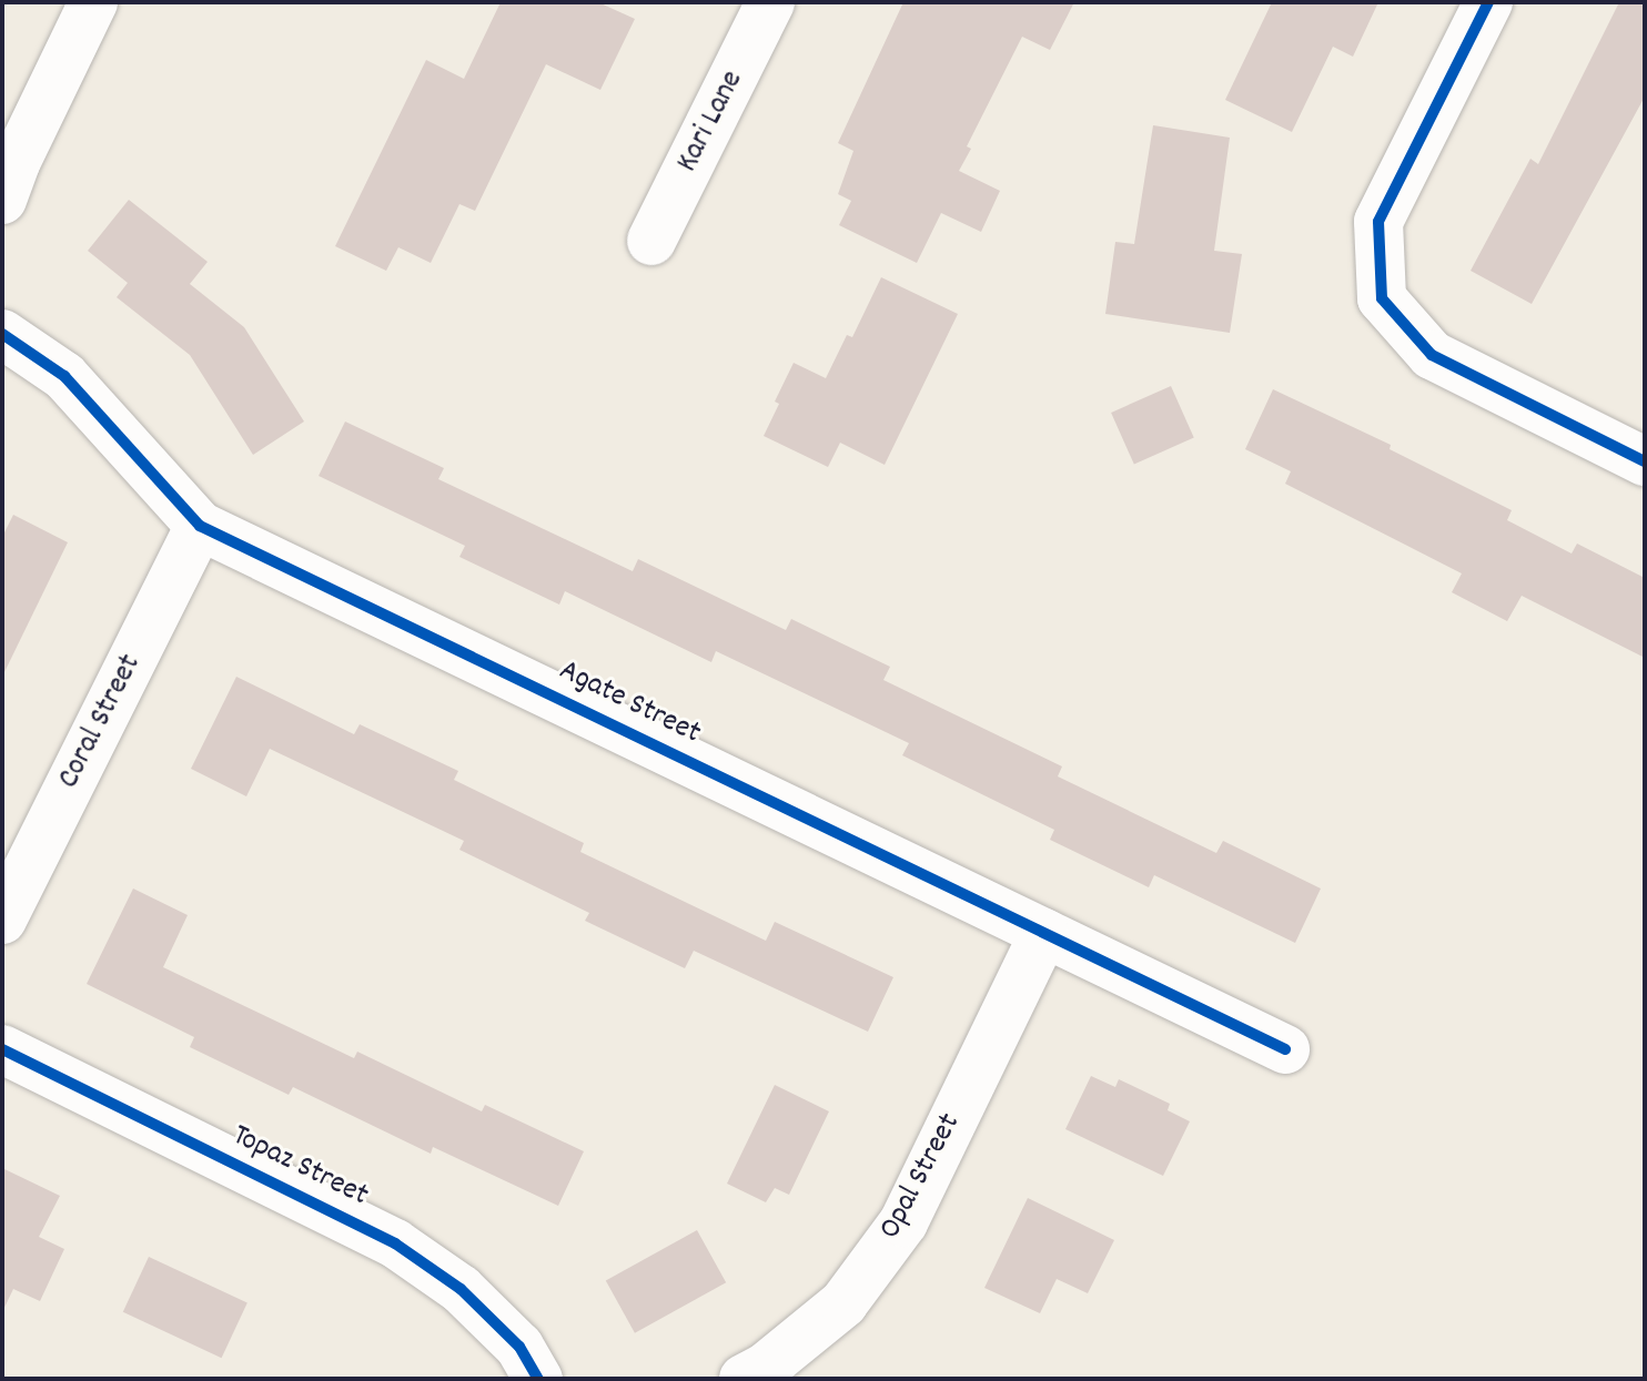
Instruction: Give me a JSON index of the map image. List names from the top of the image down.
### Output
{
  "streets": {
    "street": [
      "Kari Lane",
      "Agate Street",
      "Coral Street",
      "Topaz Street",
      "Opal Street"
    ]
  },
  "crossings": [
    ["Agate Street", "Coral Street"],
    ["Agate Street", "Opal Street"]
  ]
}
